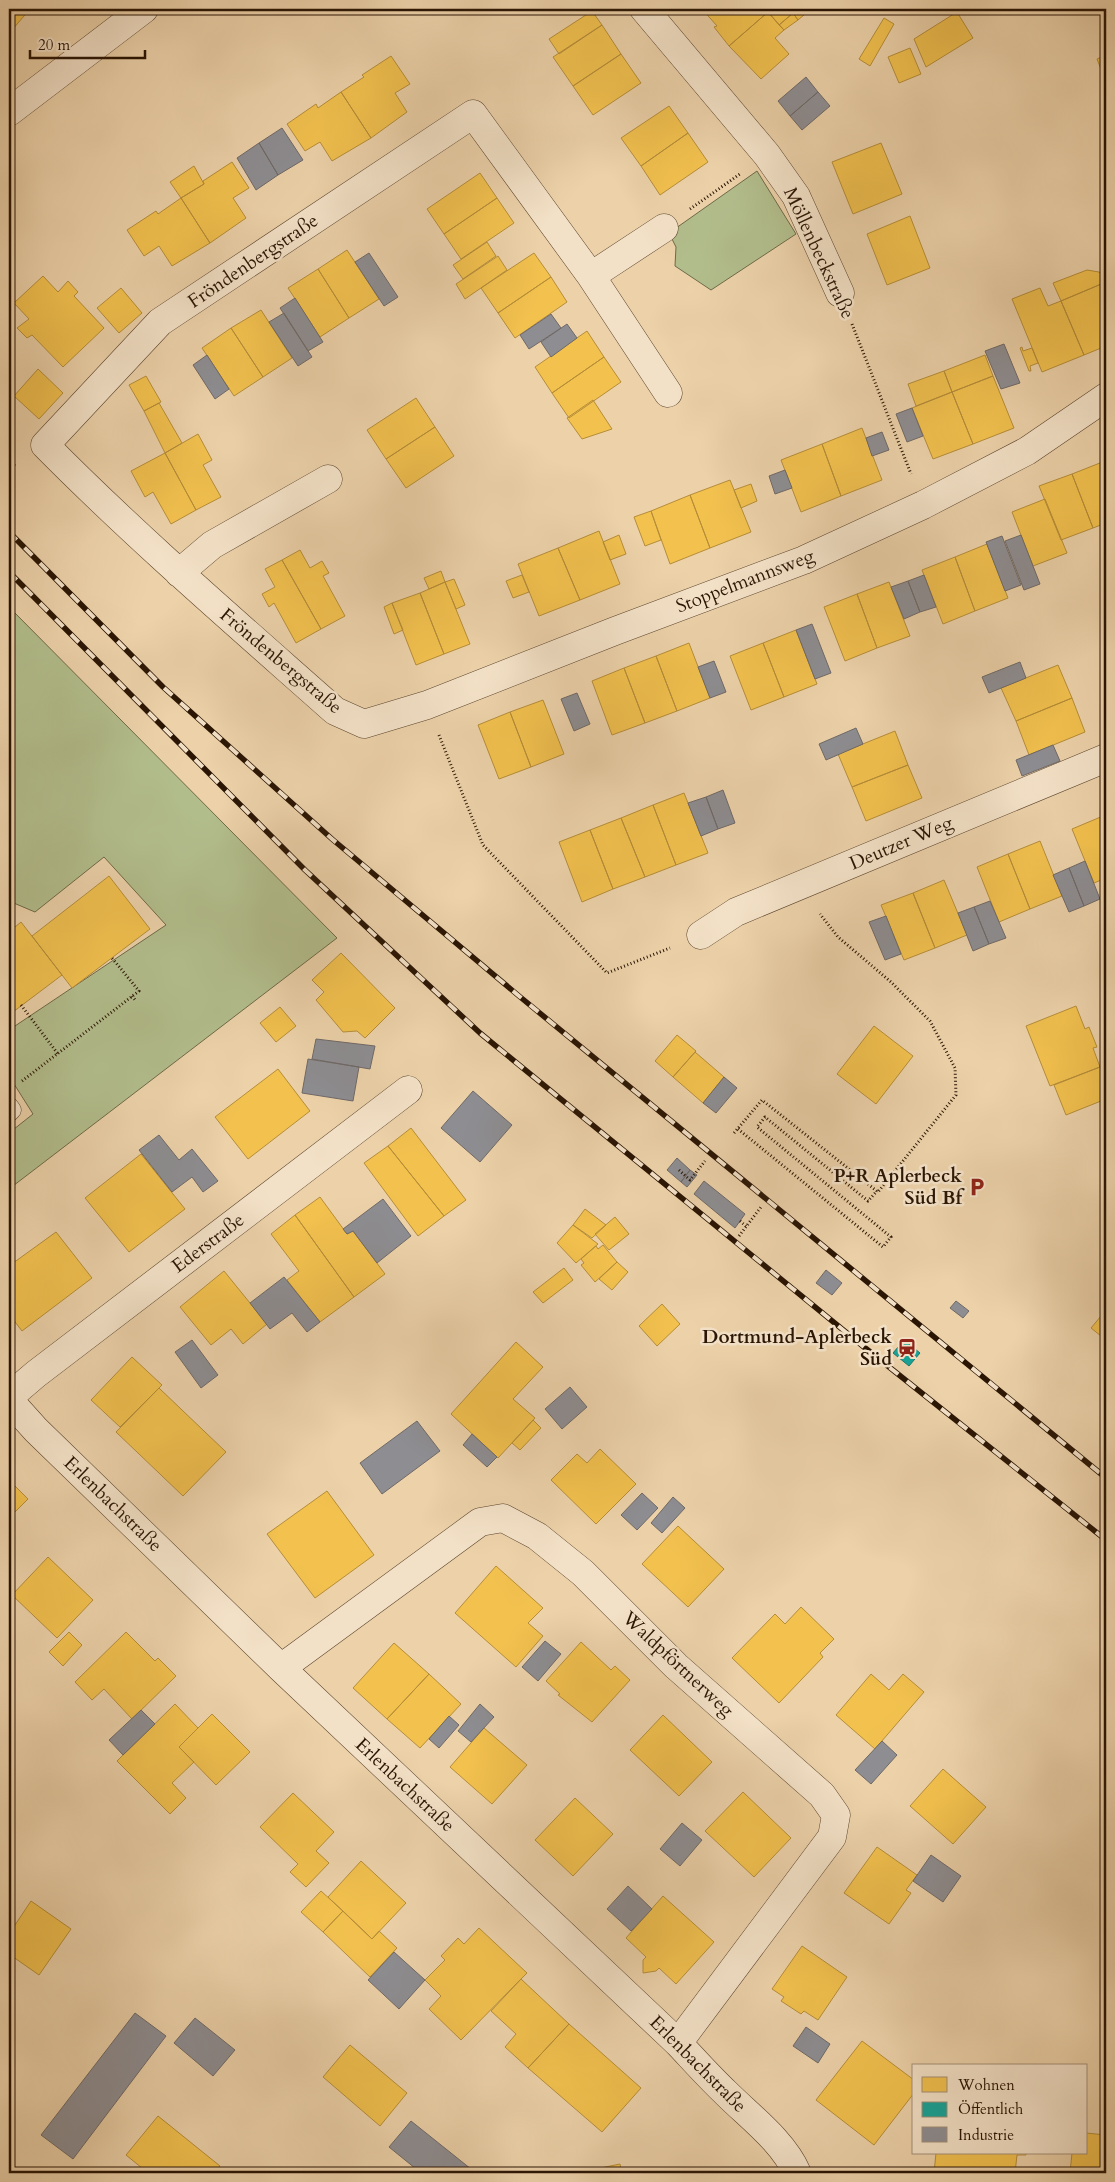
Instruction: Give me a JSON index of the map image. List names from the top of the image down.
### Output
{
  "streets": {
    "street": [
      "Möllenbeckstraße",
      "Fröndenbergstraße",
      "Stoppelmannsweg",
      "Deutzer Weg",
      "Ederstraße",
      "Erlenbachstraße",
      "Waldpförtnerweg"
    ]
  },
  "crossings": [
    ["Möllenbeckstraße", "Stoppelmannsweg"],
    ["Fröndenbergstraße", "Stoppelmannsweg"],
    ["Ederstraße", "Erlenbachstraße"],
    ["Erlenbachstraße", "Waldpförtnerweg"]
  ],
  "places": {
    "parking": ["P+R Aplerbeck Süd Bf"],
    "station": ["Dortmund-Aplerbeck Süd"]
  },
  "legend": ["Wohnen", "Öffentlich", "Industrie"],
  "scale_bar": "20 m"
}
